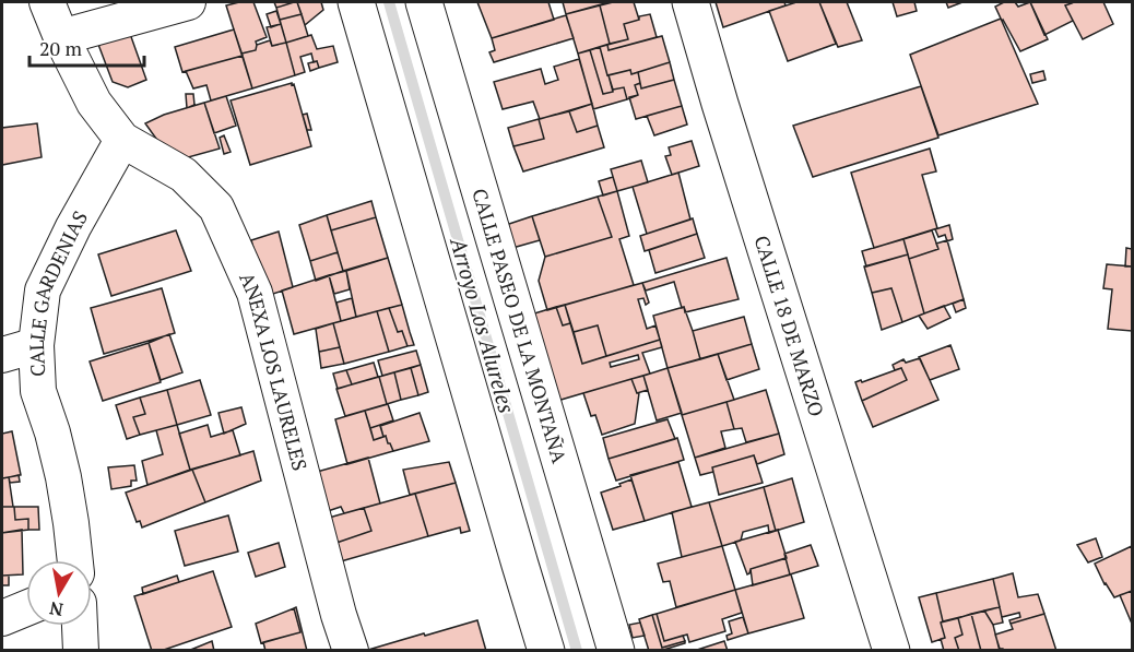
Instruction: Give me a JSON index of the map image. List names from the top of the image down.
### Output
{
  "streets": {
    "main road": ["CALLE PASEO DE LA MONTAÑA", "CALLE 18 DE MARZO"],
    "street": ["CALLE GARDENIAS", "ANEXA LOS LAURELES"]
  },
  "crossings": [
    ["CALLE GARDENIAS", "ANEXA LOS LAURELES"]
  ],
  "water": ["Arroyo Los Alureles"],
  "scale_bar": "20 m",
  "north": "bottom"
}
